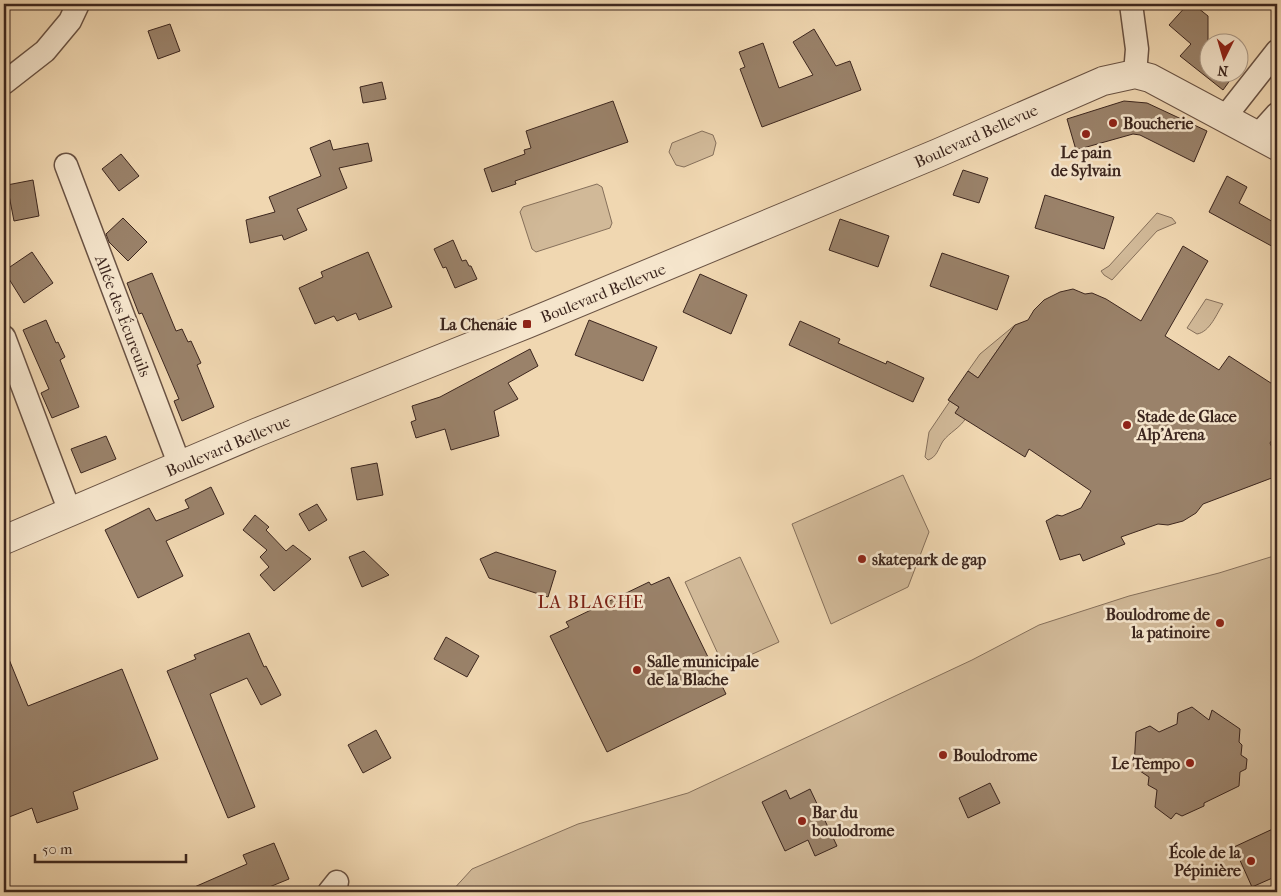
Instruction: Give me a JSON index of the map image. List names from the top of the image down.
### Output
{
  "streets": {
    "street": ["Boulevard Bellevue", "Allée des Écureuils"]
  },
  "crossings": [
    ["Boulevard Bellevue", "Allée des Écureuils"]
  ],
  "districts": ["LA BLACHE"],
  "places": {
    "other": [
      "Boucherie",
      "Le pain de Sylvain",
      "Stade de Glace Alp'Arena",
      "skatepark de gap",
      "Boulodrome de la patinoire",
      "Salle municipale de la Blache",
      "Boulodrome",
      "Le Tempo",
      "Bar du boulodrome",
      "École de la Pépinière"
    ],
    "transit": ["La Chenaie"]
  },
  "scale_bar": "50 m",
  "north": "bottom"
}
